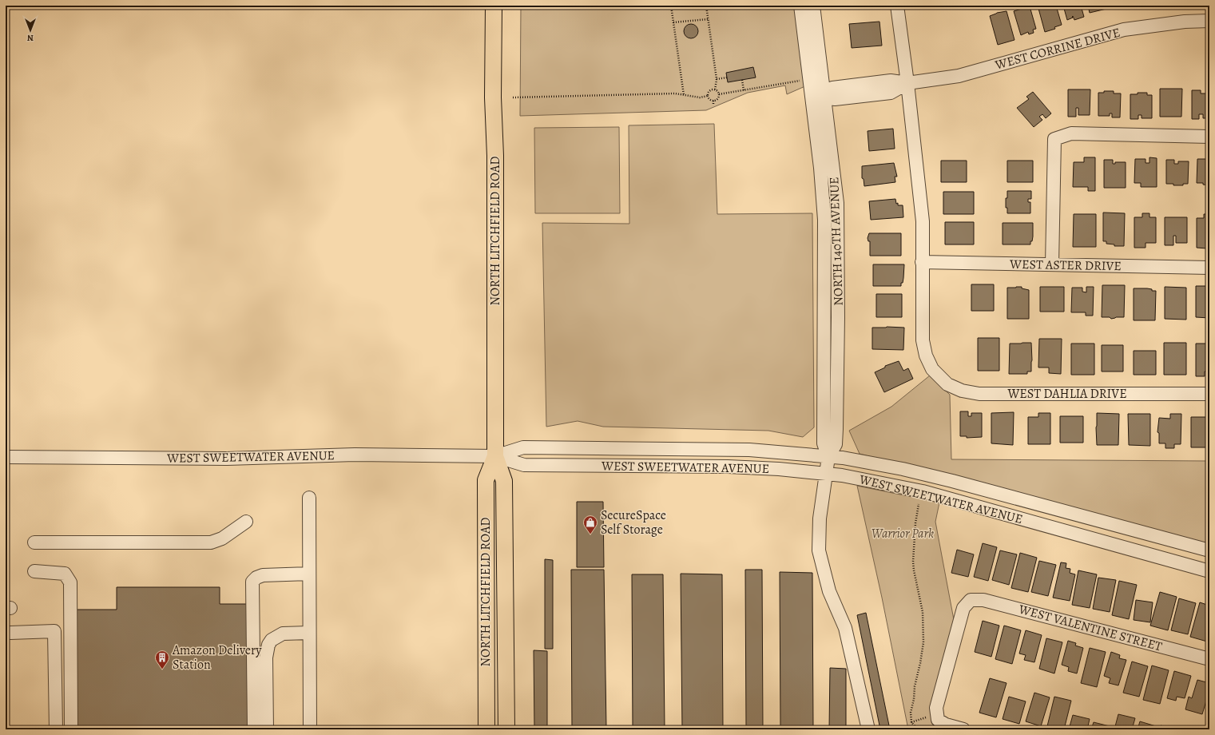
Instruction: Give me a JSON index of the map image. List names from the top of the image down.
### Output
{
  "streets": {
    "main road": ["NORTH LITCHFIELD ROAD"],
    "street": [
      "WEST CORRINE DRIVE",
      "NORTH 140TH AVENUE",
      "WEST ASTER DRIVE",
      "WEST DAHLIA DRIVE",
      "WEST SWEETWATER AVENUE",
      "WEST VALENTINE STREET"
    ]
  },
  "crossings": [
    ["WEST CORRINE DRIVE", "NORTH 140TH AVENUE"],
    ["NORTH LITCHFIELD ROAD", "WEST SWEETWATER AVENUE"],
    ["NORTH 140TH AVENUE", "WEST SWEETWATER AVENUE"],
    ["WEST ASTER DRIVE", "WEST DAHLIA DRIVE"]
  ],
  "parks": ["Warrior Park"],
  "places": {
    "shop": ["SecureSpace Self Storage"],
    "building": ["Amazon Delivery Station"]
  },
  "north": "bottom"
}
